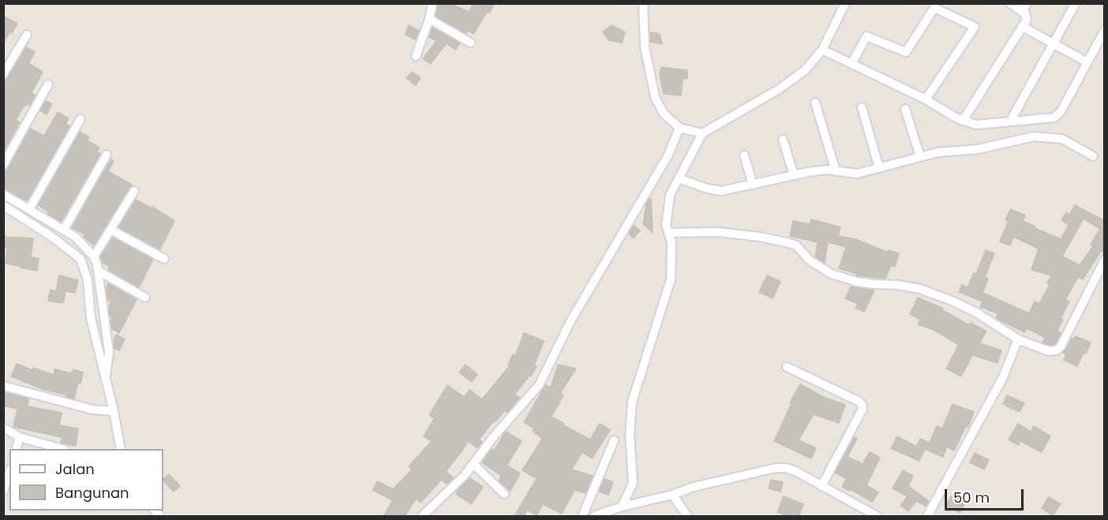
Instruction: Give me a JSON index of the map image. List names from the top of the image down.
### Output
{
  "legend": ["Jalan", "Bangunan"],
  "scale_bar": "50 m"
}
